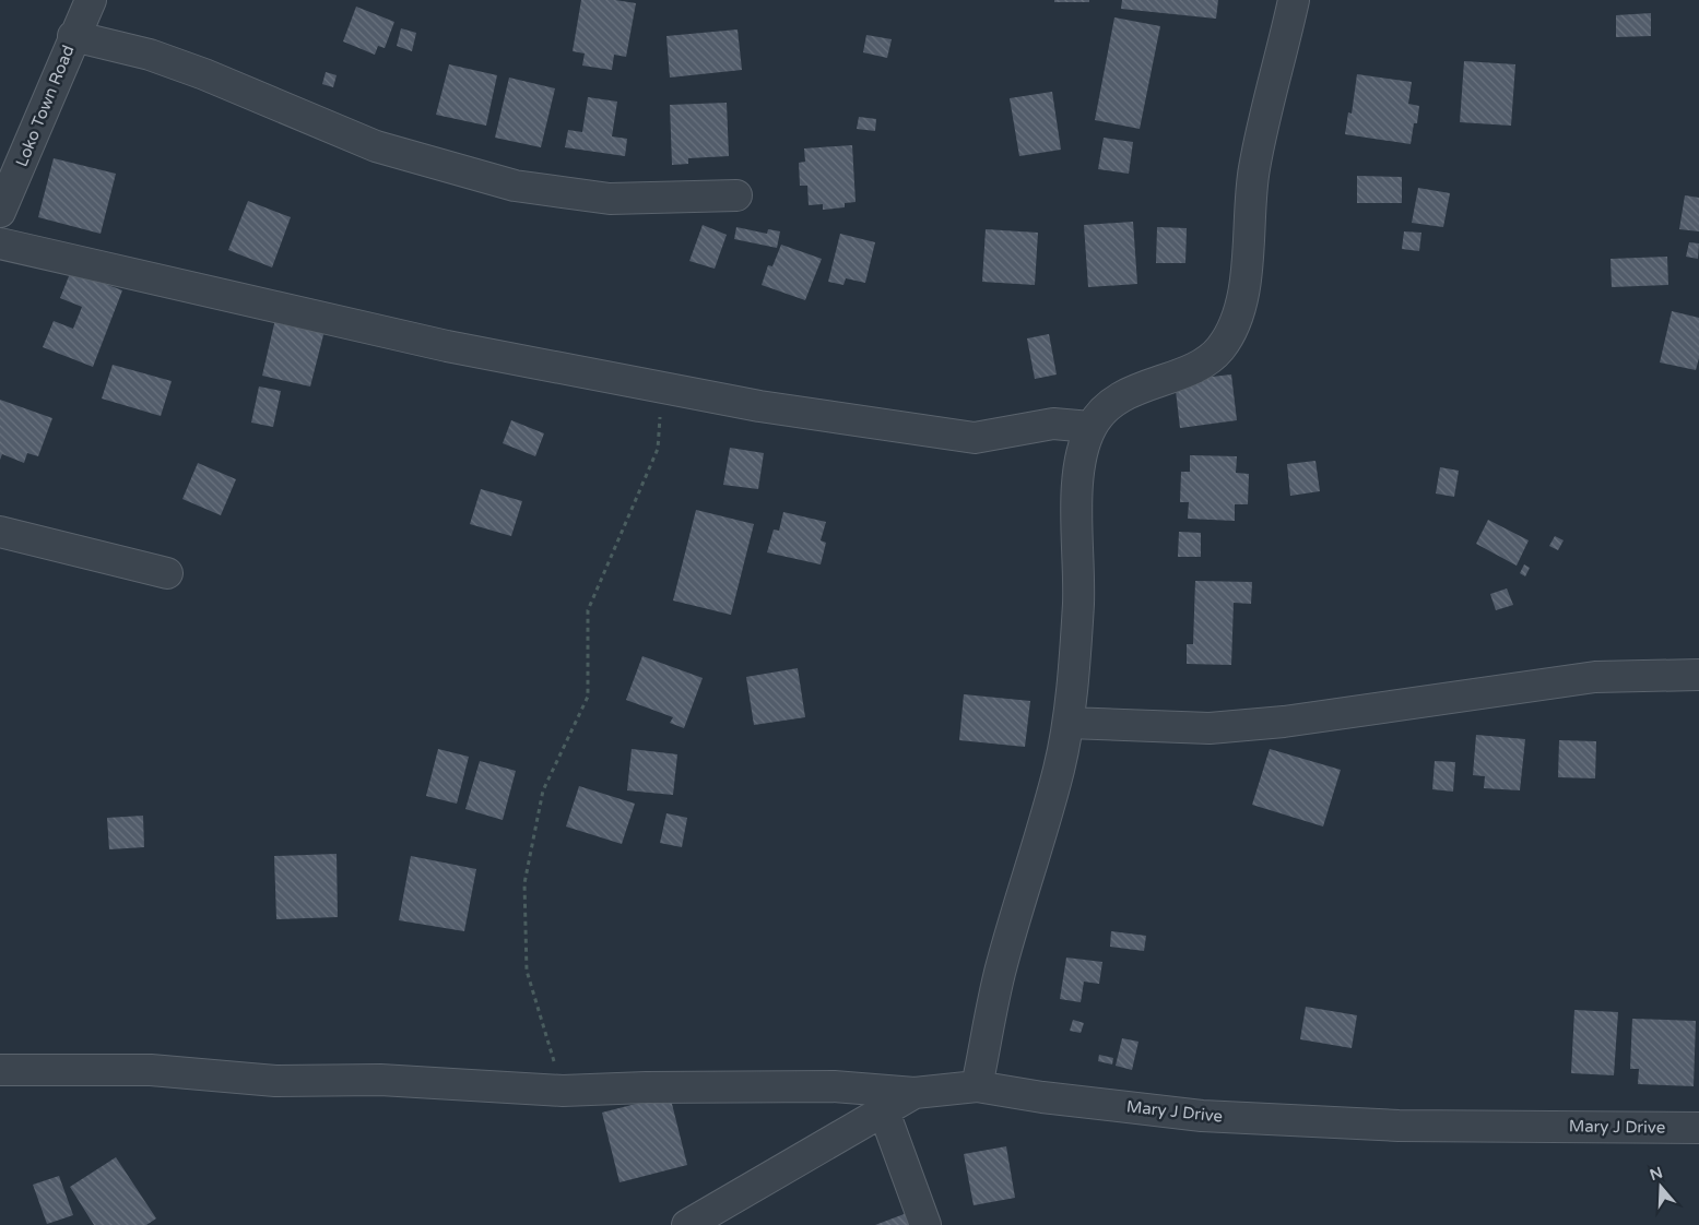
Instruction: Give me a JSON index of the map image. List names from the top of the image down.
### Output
{
  "streets": {
    "street": ["Loko Town Road", "Mary J Drive"]
  },
  "north": "top"
}
